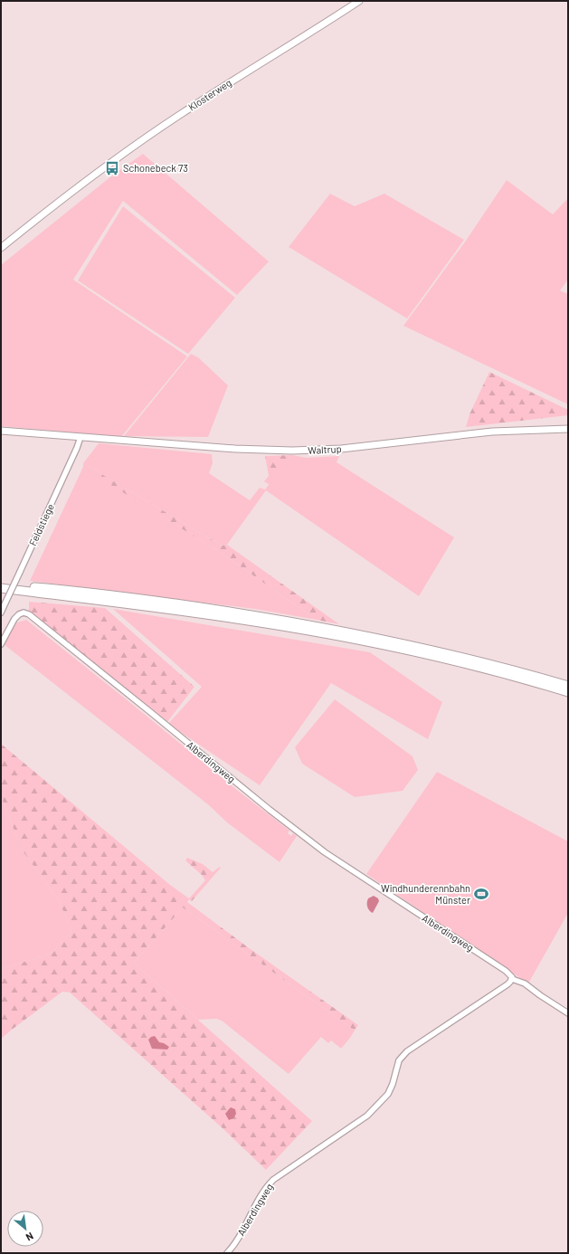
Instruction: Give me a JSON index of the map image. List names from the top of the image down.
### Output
{
  "streets": {
    "main road": ["Klosterweg", "Waltrup"],
    "street": ["Feldstiege", "Alberdingweg"]
  },
  "crossings": [
    ["Waltrup", "Feldstiege"]
  ],
  "places": {
    "bus stop": ["Schonebeck 73"],
    "sports": ["Windhunderennbahn Münster"]
  },
  "north": "bottom right"
}
